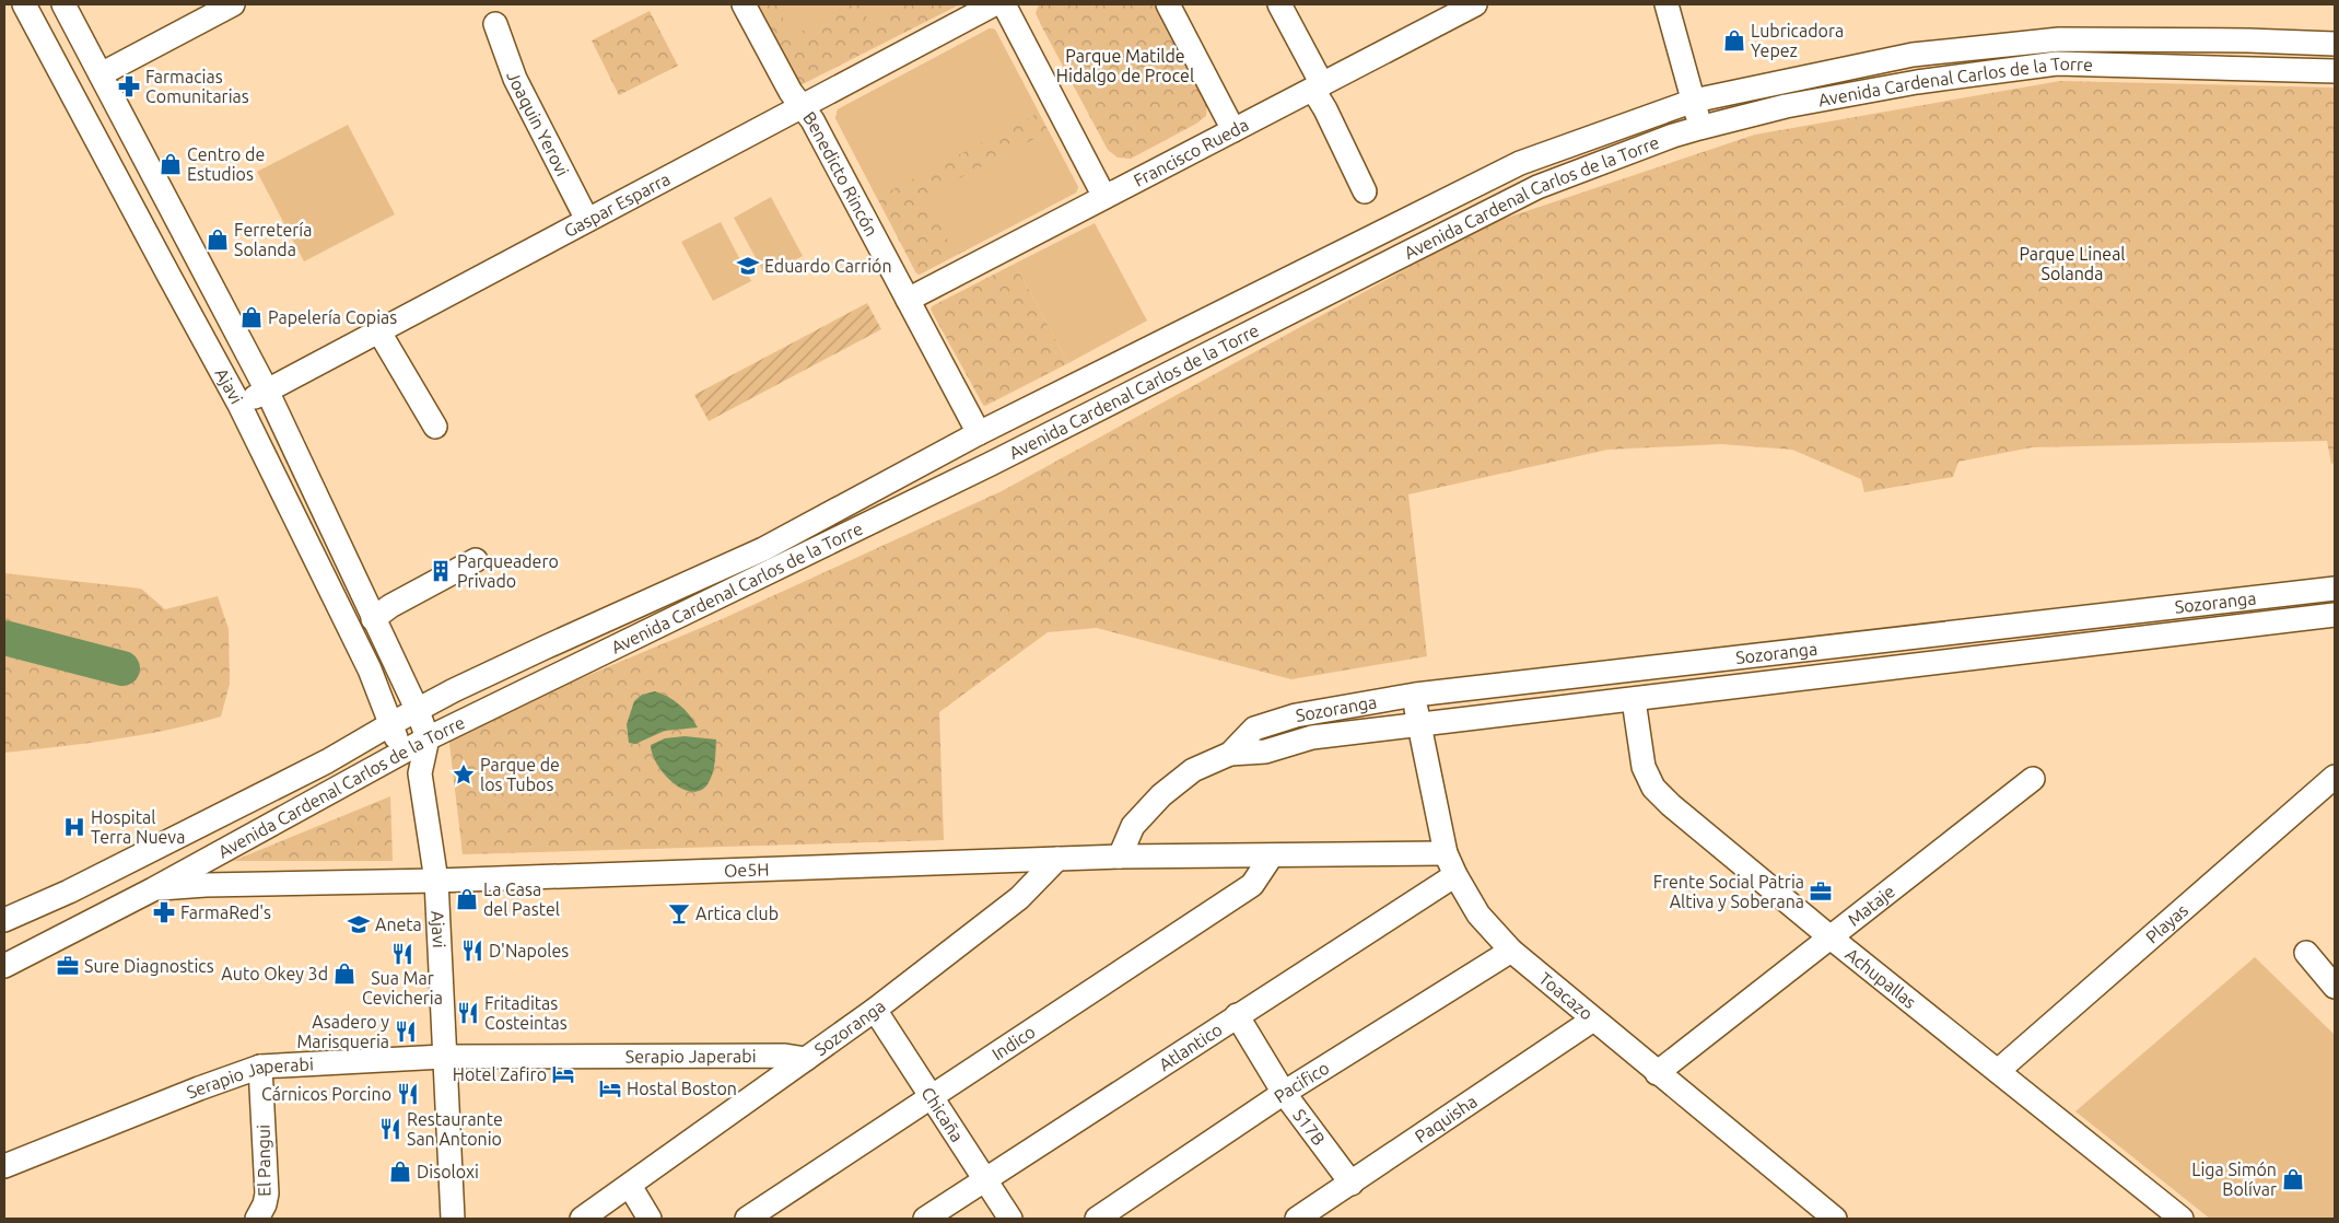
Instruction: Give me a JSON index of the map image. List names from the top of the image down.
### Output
{
  "streets": {
    "street": [
      "Avenida Cardenal Carlos de la Torre",
      "Joaquin Yerovi",
      "Francisco Rueda",
      "Benedicto Rincón",
      "Gaspar Esparra",
      "Ajavi",
      "Sozoranga",
      "Oe5H",
      "Mataje",
      "Playas",
      "Achupallas",
      "Toacazo",
      "Indico",
      "Atlantico",
      "Serapio Japerabi",
      "Pacifico",
      "Chicaña",
      "Paquisha",
      "S17B",
      "El Pangui"
    ]
  },
  "crossings": [
    ["Avenida Cardenal Carlos de la Torre", "Benedicto Rincón"],
    ["Avenida Cardenal Carlos de la Torre", "Ajavi"],
    ["Avenida Cardenal Carlos de la Torre", "Oe5H"],
    ["Joaquin Yerovi", "Gaspar Esparra"],
    ["Francisco Rueda", "Benedicto Rincón"],
    ["Benedicto Rincón", "Gaspar Esparra"],
    ["Gaspar Esparra", "Ajavi"],
    ["Ajavi", "Oe5H"],
    ["Ajavi", "Serapio Japerabi"],
    ["Sozoranga", "Oe5H"],
    ["Sozoranga", "Achupallas"],
    ["Sozoranga", "Toacazo"],
    ["Sozoranga", "Serapio Japerabi"],
    ["Sozoranga", "Chicaña"],
    ["Mataje", "Achupallas"],
    ["Mataje", "Toacazo"],
    ["Playas", "Achupallas"],
    ["Toacazo", "Atlantico"],
    ["Toacazo", "Pacifico"],
    ["Toacazo", "Paquisha"],
    ["Indico", "Chicaña"],
    ["Atlantico", "Chicaña"],
    ["Atlantico", "S17B"],
    ["Serapio Japerabi", "El Pangui"],
    ["Pacifico", "S17B"],
    ["Paquisha", "S17B"]
  ],
  "parks": ["Parque Matilde Hidalgo de Procel", "Parque Lineal Solanda"],
  "places": {
    "shop": [
      "Lubricadora Yepez",
      "Centro de Estudios",
      "Ferretería Solanda",
      "Papelería Copias",
      "La Casa del Pastel",
      "Auto Okey 3d",
      "Disoloxi",
      "Liga Simón Bolívar"
    ],
    "pharmacy": ["Farmacias Comunitarias", "FarmaRed's"],
    "school or university": ["Eduardo Carrión", "Aneta"],
    "building": ["Parqueadero Privado"],
    "place": ["Parque de los Tubos"],
    "hospital": ["Hospital Terra Nueva"],
    "office": ["Frente Social Patria Altiva y Soberana", "Sure Diagnostics"],
    "bar": ["Artica club"],
    "restaurant": [
      "D'Napoles",
      "Sua Mar Cevicheria",
      "Fritaditas Costeintas",
      "Asadero y Marisqueria",
      "Cárnicos Porcino",
      "Restaurante San Antonio"
    ],
    "hotel": ["Hotel Zafiro", "Hostal Boston"]
  }
}
